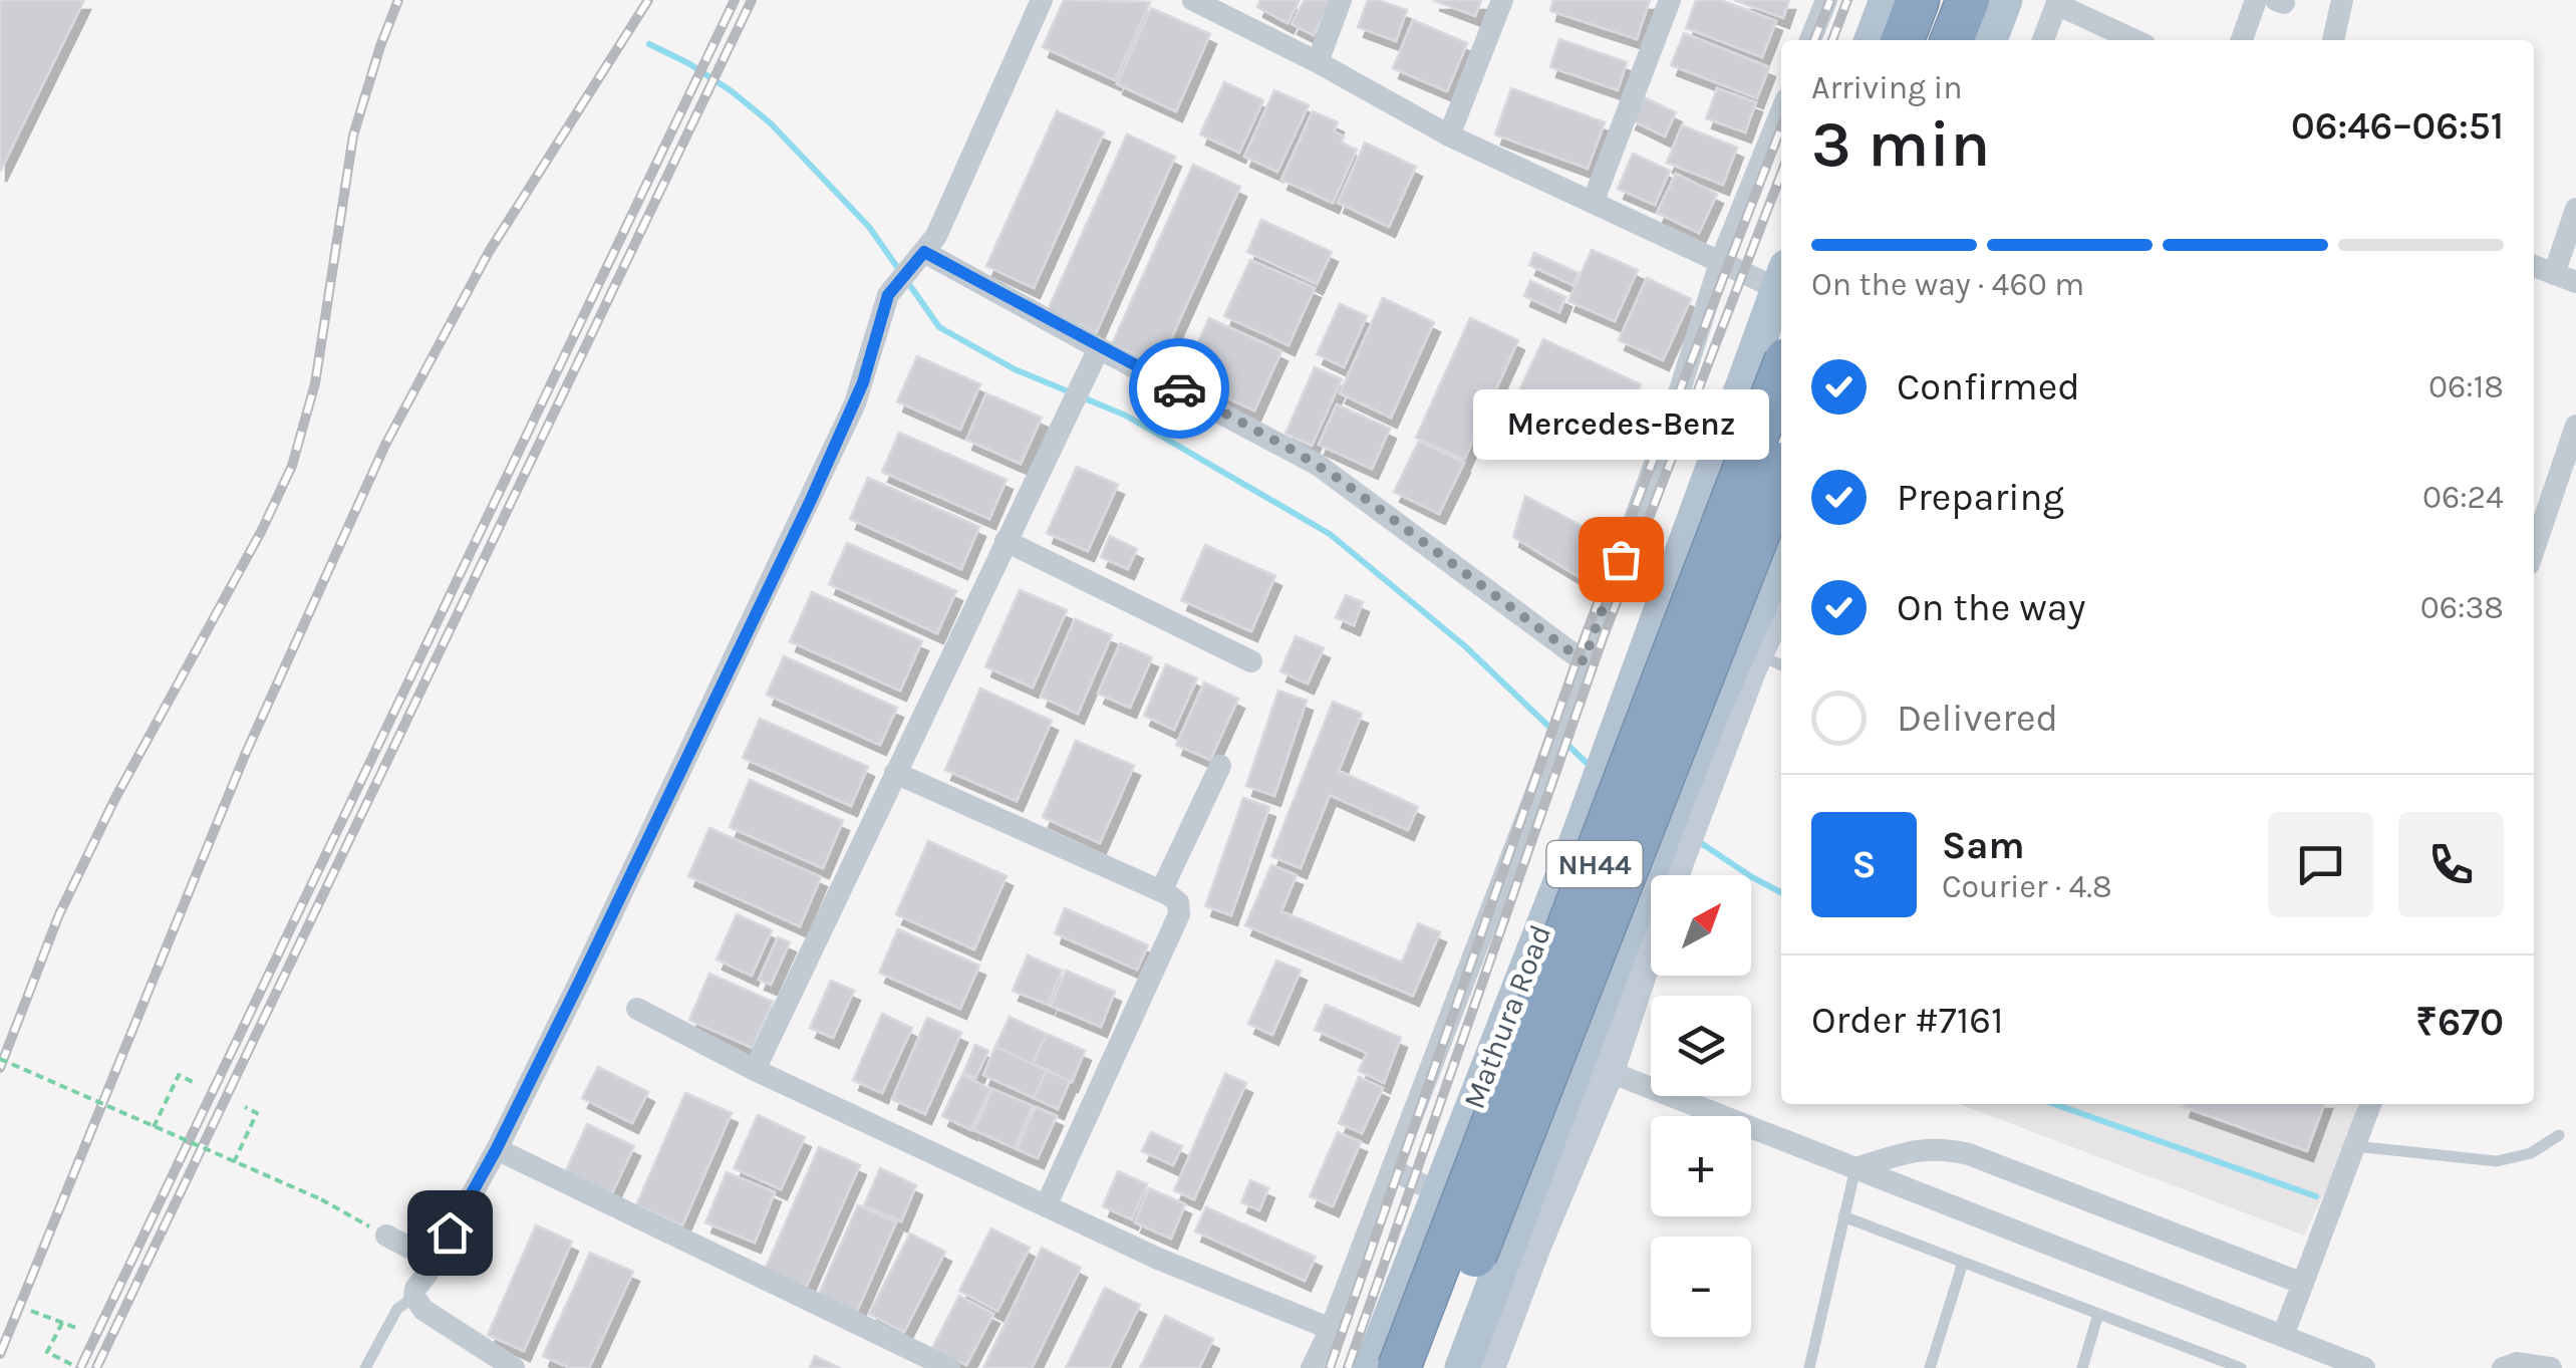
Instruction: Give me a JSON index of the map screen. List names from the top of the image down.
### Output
{
  "streets": {
    "highway": ["NH44", "Mathura Road"]
  },
  "places": ["Mercedes-Benz"],
  "north": "top right",
  "page": {
    "heading": ["3 min", "Arriving in", "06:46–06:51"],
    "panel": [
      "Sam",
      "Courier · 4.8",
      "Order #7161",
      "₹670"
    ],
    "bar": "On the way · 460 m",
    "list": [
      ["Confirmed", "06:18"],
      ["Preparing", "06:24"],
      ["On the way", "06:38"],
      "Delivered"
    ],
    "bubble": "Mercedes-Benz",
    "round": "S",
    "map_buttons": ["+", "−"]
  }
}
